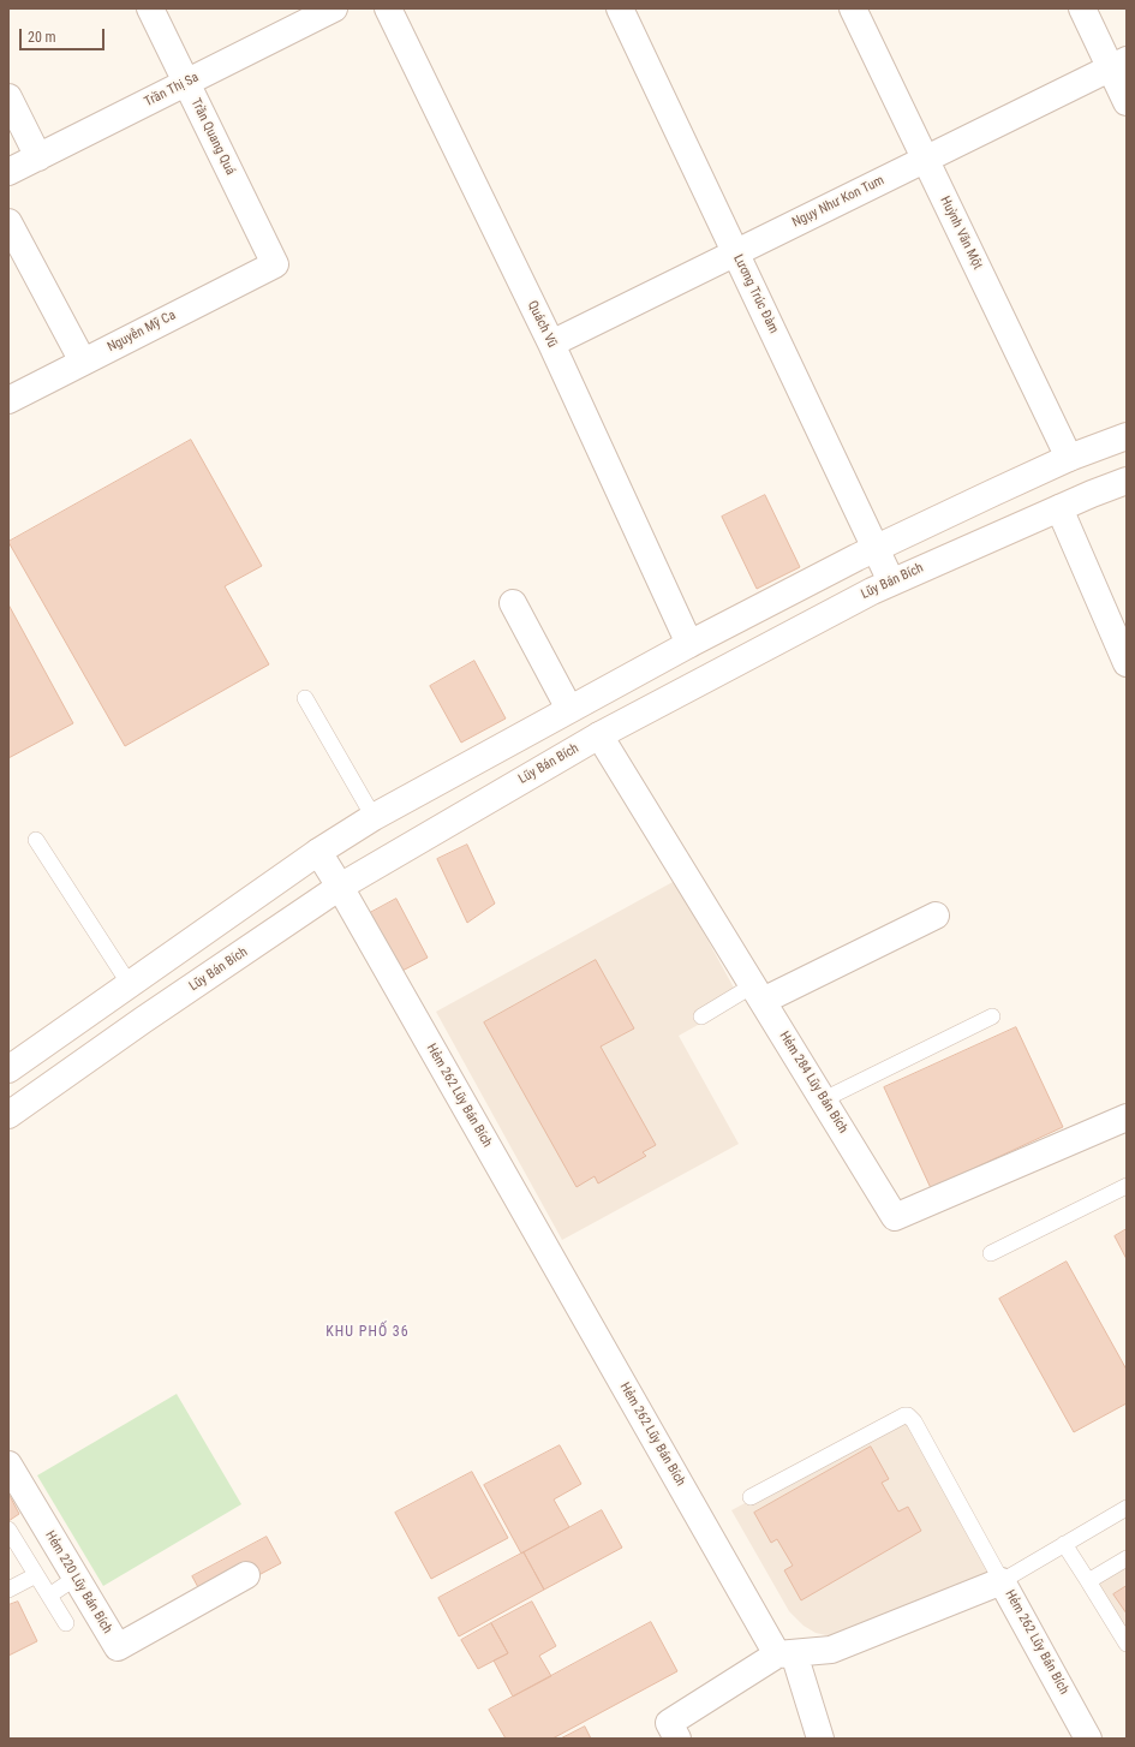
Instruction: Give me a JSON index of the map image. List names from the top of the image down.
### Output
{
  "streets": {
    "street": [
      "Trần Thị Sa",
      "Trần Quang Quá",
      "Ngụy Như Kon Tum",
      "Huỳnh Văn Một",
      "Lương Trúc Đàm",
      "Quách Vũ",
      "Nguyễn Mỹ Ca",
      "Lũy Bán Bích",
      "Hẻm 284 Lũy Bán Bích",
      "Hẻm 262 Lũy Bán Bích",
      "Hẻm 220 Lũy Bán Bích"
    ]
  },
  "crossings": [
    ["Trần Thị Sa", "Trần Quang Quá"],
    ["Trần Quang Quá", "Nguyễn Mỹ Ca"],
    ["Ngụy Như Kon Tum", "Huỳnh Văn Một"],
    ["Ngụy Như Kon Tum", "Lương Trúc Đàm"],
    ["Ngụy Như Kon Tum", "Quách Vũ"],
    ["Lương Trúc Đàm", "Lũy Bán Bích"],
    ["Lũy Bán Bích", "Hẻm 284 Lũy Bán Bích"],
    ["Lũy Bán Bích", "Hẻm 262 Lũy Bán Bích"]
  ],
  "districts": ["KHU PHỐ 36"],
  "scale_bar": "20 m"
}
